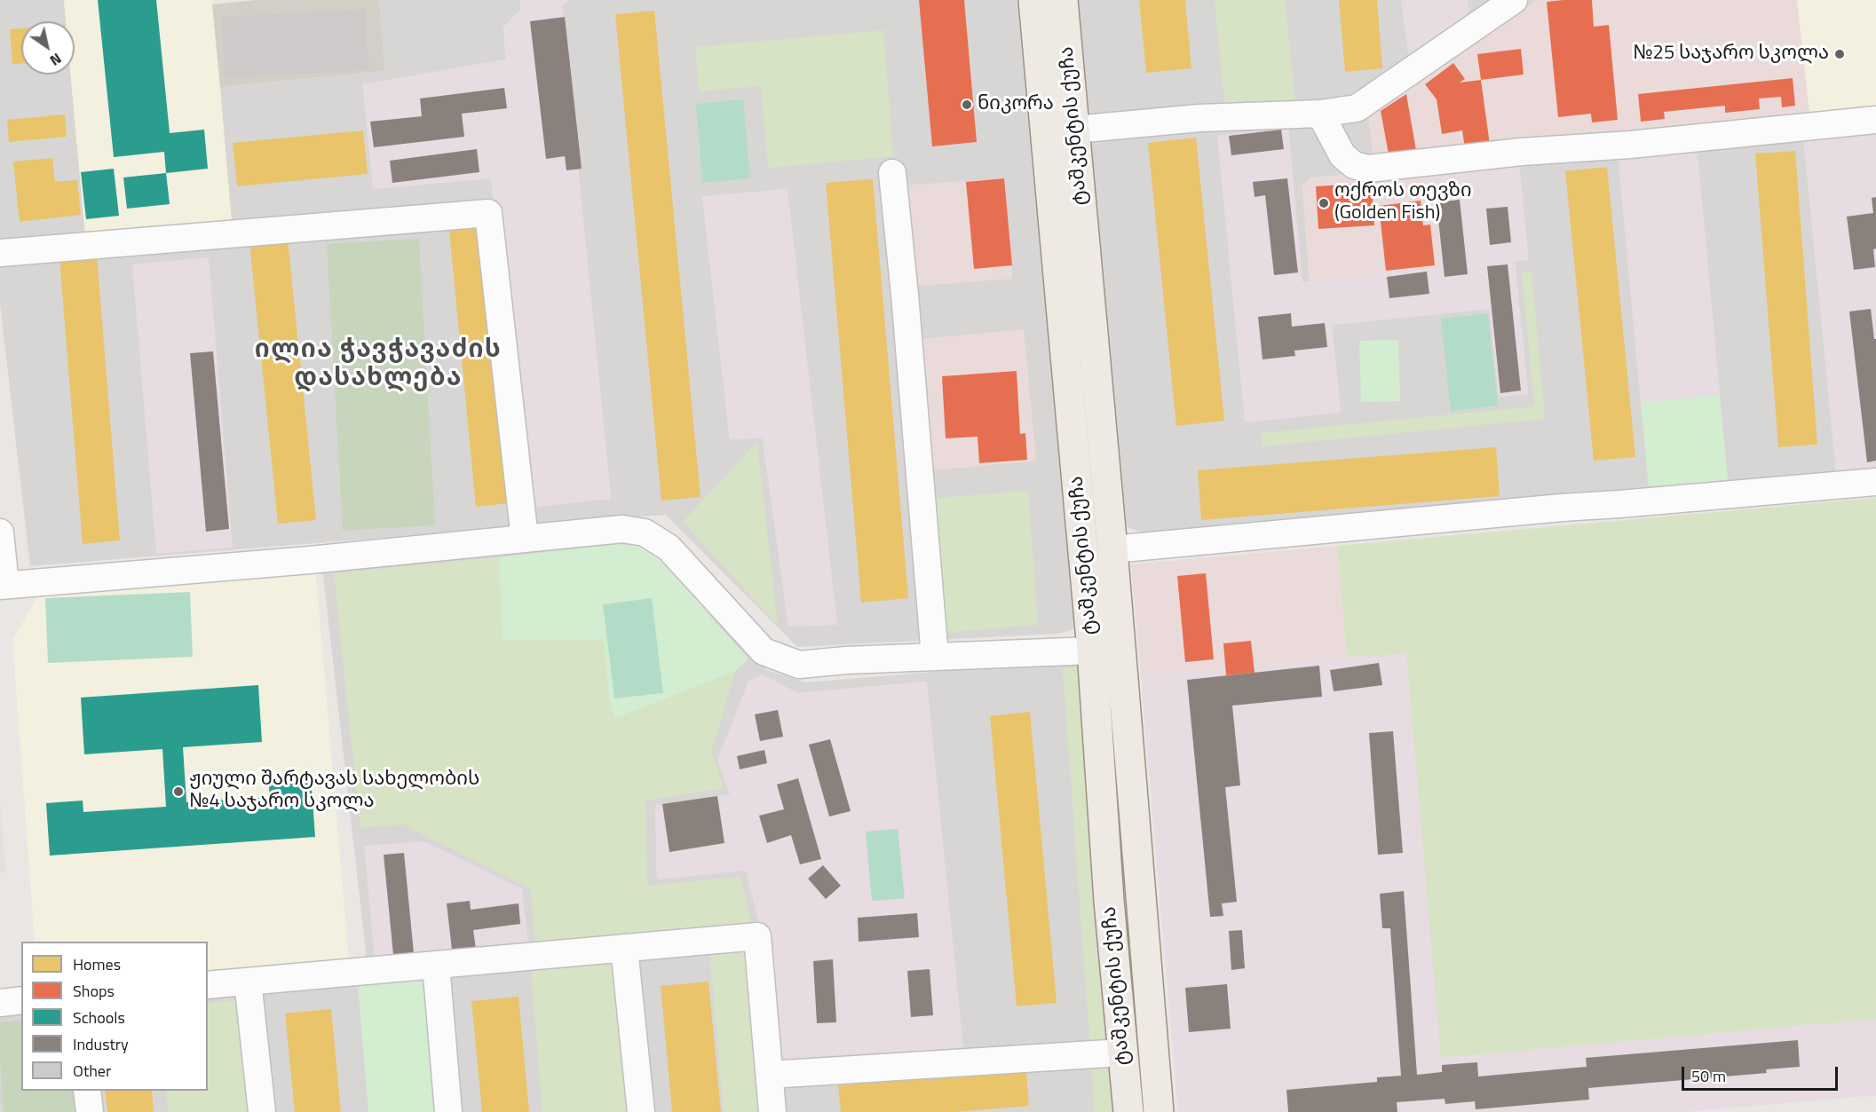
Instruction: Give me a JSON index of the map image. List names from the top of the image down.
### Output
{
  "streets": {
    "main road": ["ტაშკენტის ქუჩა"]
  },
  "districts": ["ილია ჭავჭავაძის დასახლება"],
  "places": [
    "№25 საჯარო სკოლა",
    "ნიკორა",
    "ოქროს თევზი (Golden Fish)",
    "ჟიული შარტავას სახელობის №4 საჯარო სკოლა"
  ],
  "legend": [
    "Homes",
    "Shops",
    "Schools",
    "Industry",
    "Other"
  ],
  "scale_bar": "50 m",
  "north": "bottom right"
}
